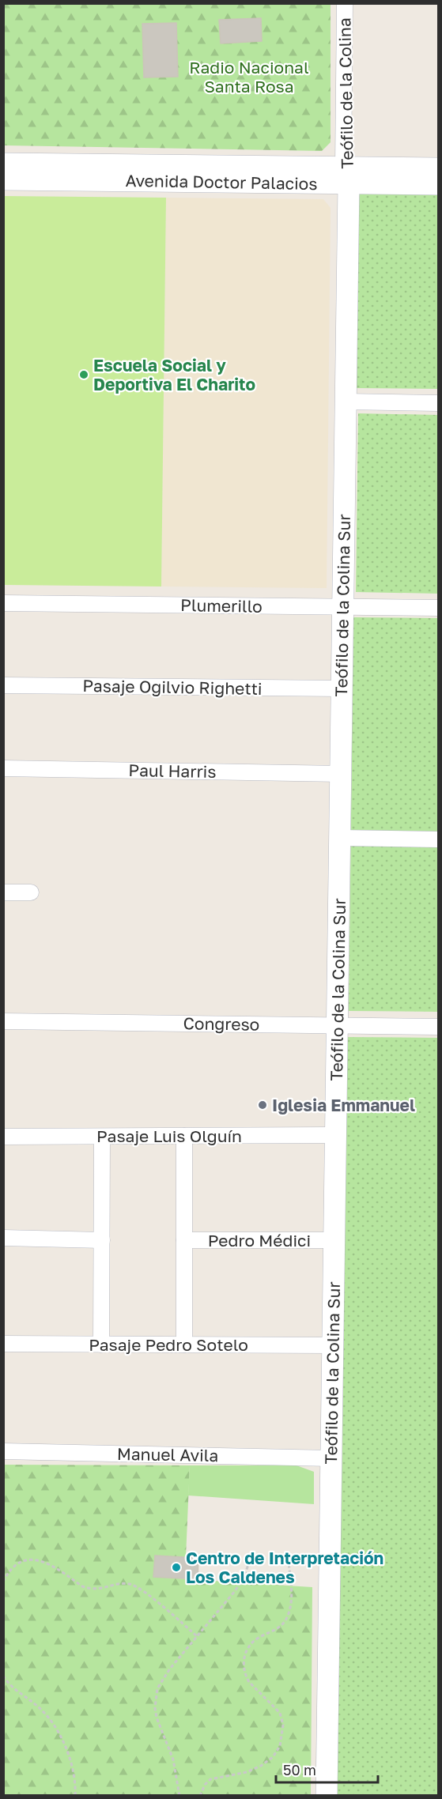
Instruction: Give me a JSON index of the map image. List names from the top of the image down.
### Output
{
  "streets": {
    "street": [
      "Teófilo de la Colina",
      "Avenida Doctor Palacios",
      "Plumerillo",
      "Teófilo de la Colina Sur",
      "Pasaje Ogilvio Righetti",
      "Paul Harris",
      "Congreso",
      "Pasaje Luis Olguín",
      "Pedro Médici",
      "Pasaje Pedro Sotelo",
      "Manuel Avila"
    ]
  },
  "crossings": [
    ["Teófilo de la Colina", "Avenida Doctor Palacios"],
    ["Teófilo de la Colina", "Teófilo de la Colina Sur"],
    ["Avenida Doctor Palacios", "Teófilo de la Colina Sur"],
    ["Plumerillo", "Teófilo de la Colina Sur"],
    ["Teófilo de la Colina Sur", "Pasaje Ogilvio Righetti"],
    ["Teófilo de la Colina Sur", "Paul Harris"],
    ["Teófilo de la Colina Sur", "Congreso"],
    ["Teófilo de la Colina Sur", "Pasaje Luis Olguín"],
    ["Teófilo de la Colina Sur", "Pedro Médici"],
    ["Teófilo de la Colina Sur", "Pasaje Pedro Sotelo"],
    ["Teófilo de la Colina Sur", "Manuel Avila"]
  ],
  "parks": ["Radio Nacional Santa Rosa"],
  "places": ["Escuela Social y Deportiva El Charito", "Iglesia Emmanuel", "Centro de Interpretación Los Caldenes"],
  "scale_bar": "50 m"
}
